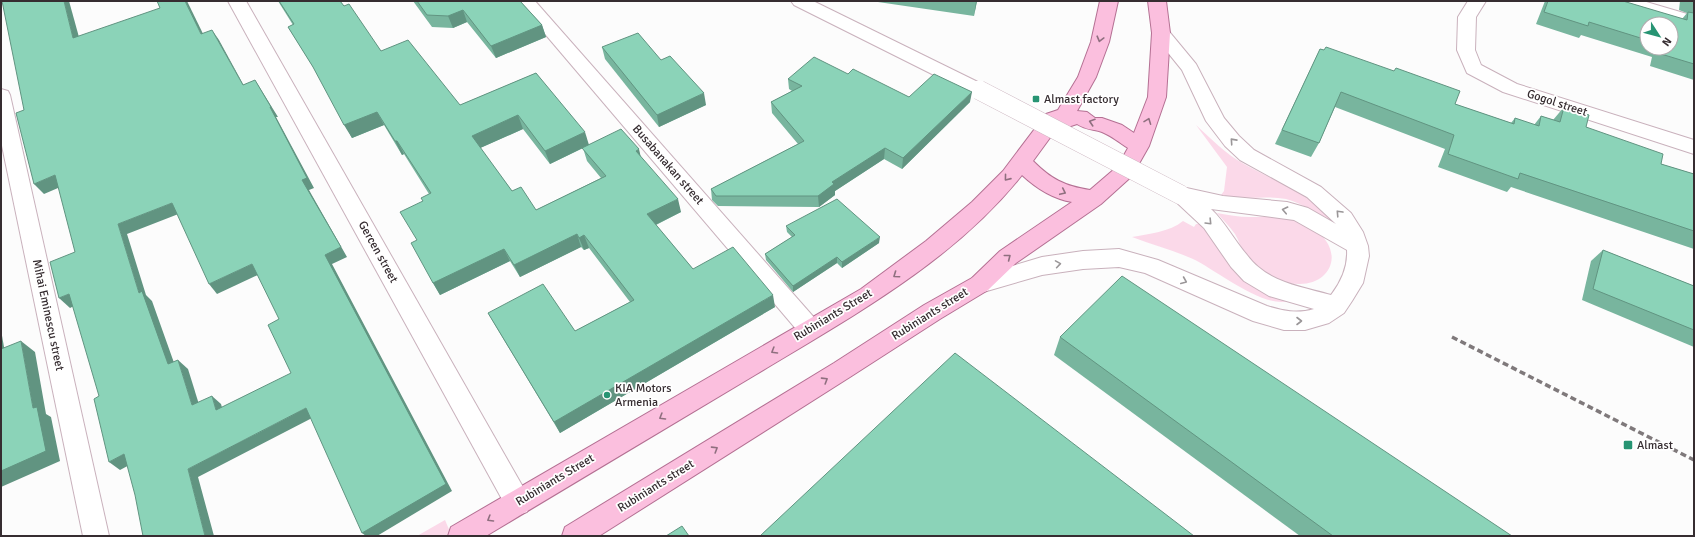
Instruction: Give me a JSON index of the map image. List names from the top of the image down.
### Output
{
  "streets": {
    "main road": ["Rubiniants street", "Rubiniants Street"],
    "street": [
      "Gogol street",
      "Busabanakan street",
      "Gercen street",
      "Mihai Eminescu street"
    ]
  },
  "crossings": [
    ["Busabanakan street", "Rubiniants Street"],
    ["Gercen street", "Rubiniants Street"]
  ],
  "one_way": ["Rubiniants street", "Rubiniants Street"],
  "places": {
    "transit": ["Almast factory", "Almast"],
    "other": ["KIA Motors Armenia"]
  },
  "north": "bottom right"
}
